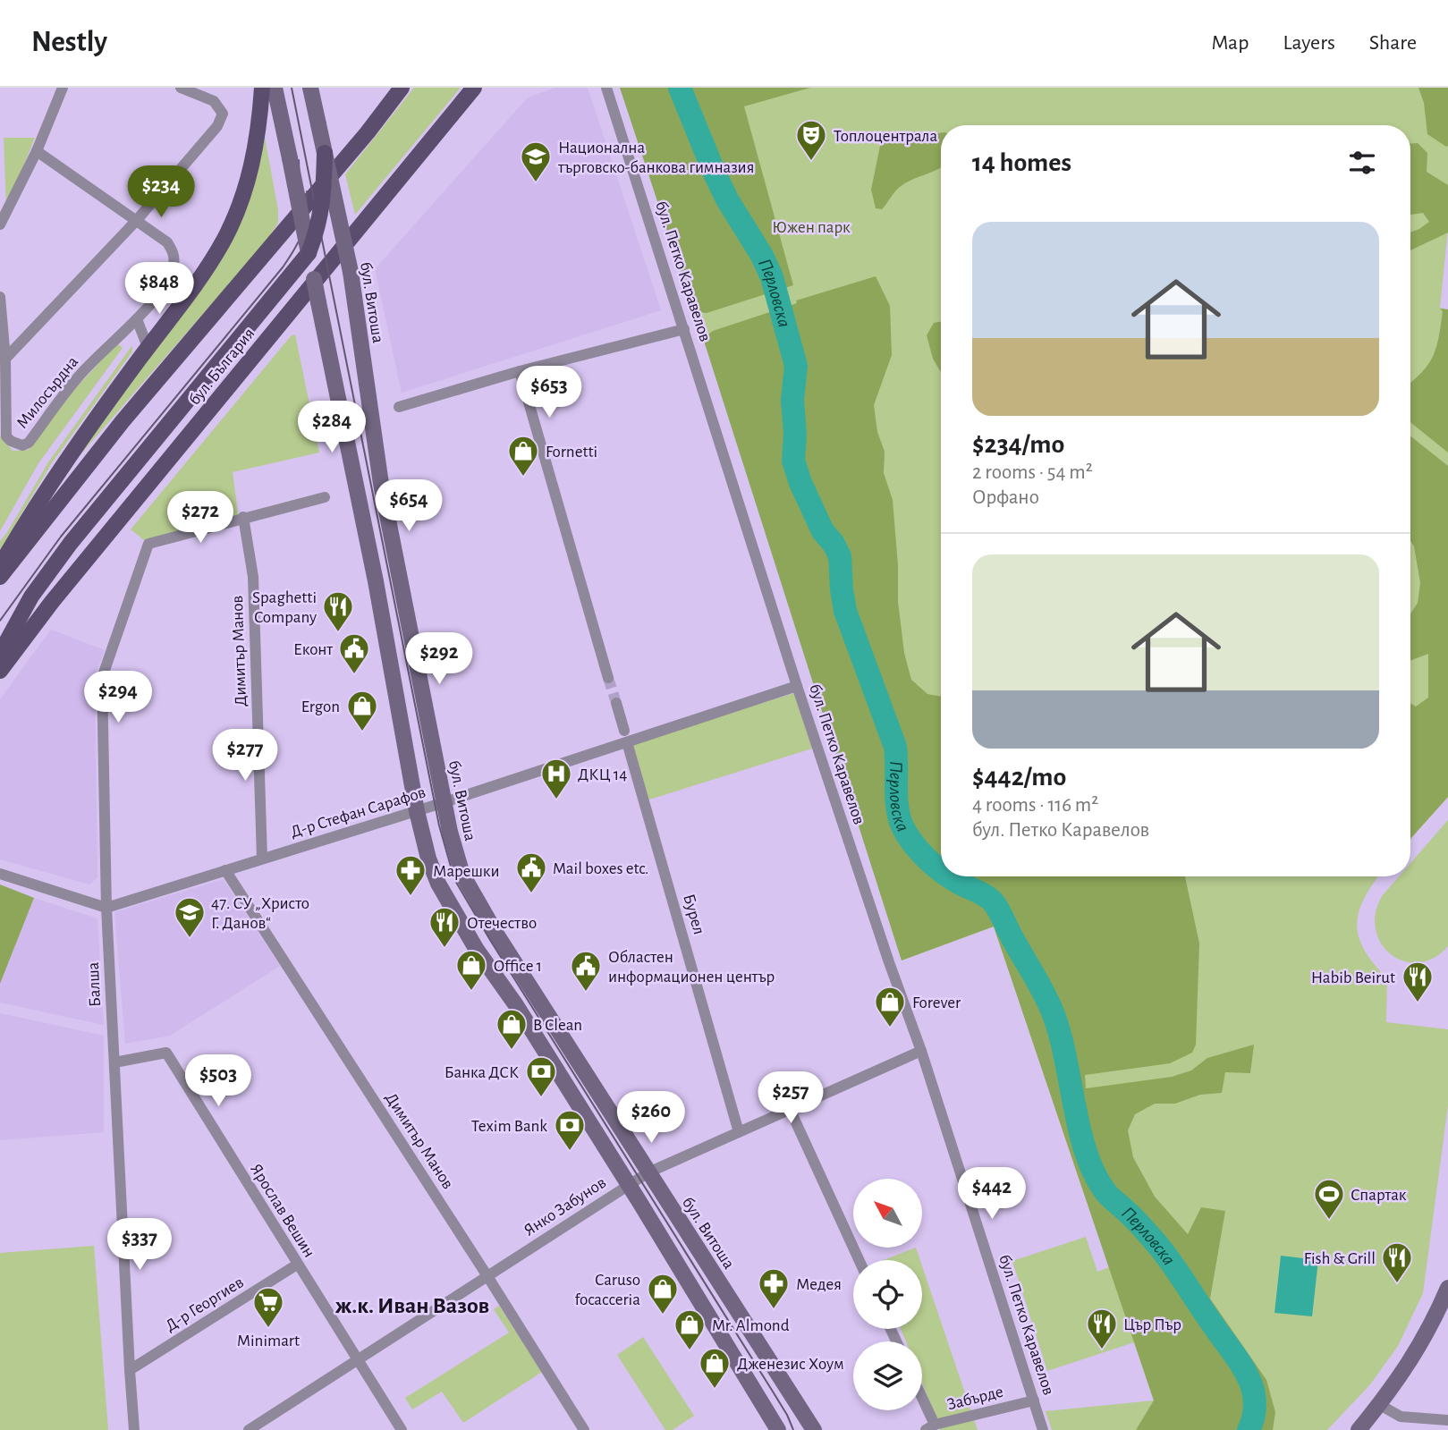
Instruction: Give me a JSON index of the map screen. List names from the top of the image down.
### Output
{
  "streets": {
    "main road": ["бул. България"],
    "street": [
      "бул. Петко Каравелов",
      "бул. Витоша",
      "Милосърдна",
      "Димитър Манов",
      "Д-р Стефан Сарафов",
      "Бурел",
      "Балша",
      "Янко Забунов",
      "Ярослав Вешин",
      "Д-р Георгиев",
      "Забърде"
    ]
  },
  "crossings": [
    ["бул. Петко Каравелов", "Д-р Стефан Сарафов"],
    ["бул. Петко Каравелов", "Янко Забунов"],
    ["бул. Петко Каравелов", "Забърде"],
    ["бул. Витоша", "Д-р Стефан Сарафов"],
    ["бул. Витоша", "Янко Забунов"],
    ["Димитър Манов", "Д-р Стефан Сарафов"],
    ["Димитър Манов", "Балша"],
    ["Димитър Манов", "Янко Забунов"],
    ["Д-р Стефан Сарафов", "Бурел"],
    ["Д-р Стефан Сарафов", "Балша"],
    ["Бурел", "Янко Забунов"],
    ["Балша", "Ярослав Вешин"],
    ["Балша", "Д-р Георгиев"],
    ["Янко Забунов", "Ярослав Вешин"],
    ["Ярослав Вешин", "Д-р Георгиев"]
  ],
  "districts": ["ж.к. Иван Вазов"],
  "water": ["Перловска"],
  "parks": ["Южен парк"],
  "places": {
    "theatre": ["Топлоцентрала"],
    "school or university": ["Национална търговско-банкова гимназия", "47. СУ „Христо Г. Данов“"],
    "shop": [
      "Fornetti",
      "Ergon",
      "Office 1",
      "Forever",
      "B Clean",
      "Caruso focacceria",
      "Mr. Almond",
      "Дженезис Хоум"
    ],
    "restaurant": [
      "Spaghetti Company",
      "Отечество",
      "Habib Beirut",
      "Fish & Grill",
      "Цър Пър"
    ],
    "public building": ["Еконт", "Mail boxes etc.", "Областен информационен център"],
    "hospital": ["ДКЦ 14"],
    "pharmacy": ["Марешки", "Медея"],
    "bank": ["Банка ДСК", "Texim Bank"],
    "sports": ["Спартак"],
    "supermarket": ["Minimart"]
  },
  "north": "top left",
  "page": {
    "header": "Nestly",
    "nav": ["Map", "Layers", "Share"],
    "heading": "14 homes",
    "price": [
      "$234",
      "$848",
      "$653",
      "$284",
      "$654",
      "$272",
      "$292",
      "$294",
      "$277",
      "$503",
      "$257",
      "$260",
      "$442",
      "$337"
    ],
    "list": [
      {
        "name": "$234/mo",
        "note": "2 rooms · 54 m² · Орфано"
      },
      {
        "name": "$442/mo",
        "note": "4 rooms · 116 m² · бул. Петко Каравелов"
      }
    ]
  }
}
